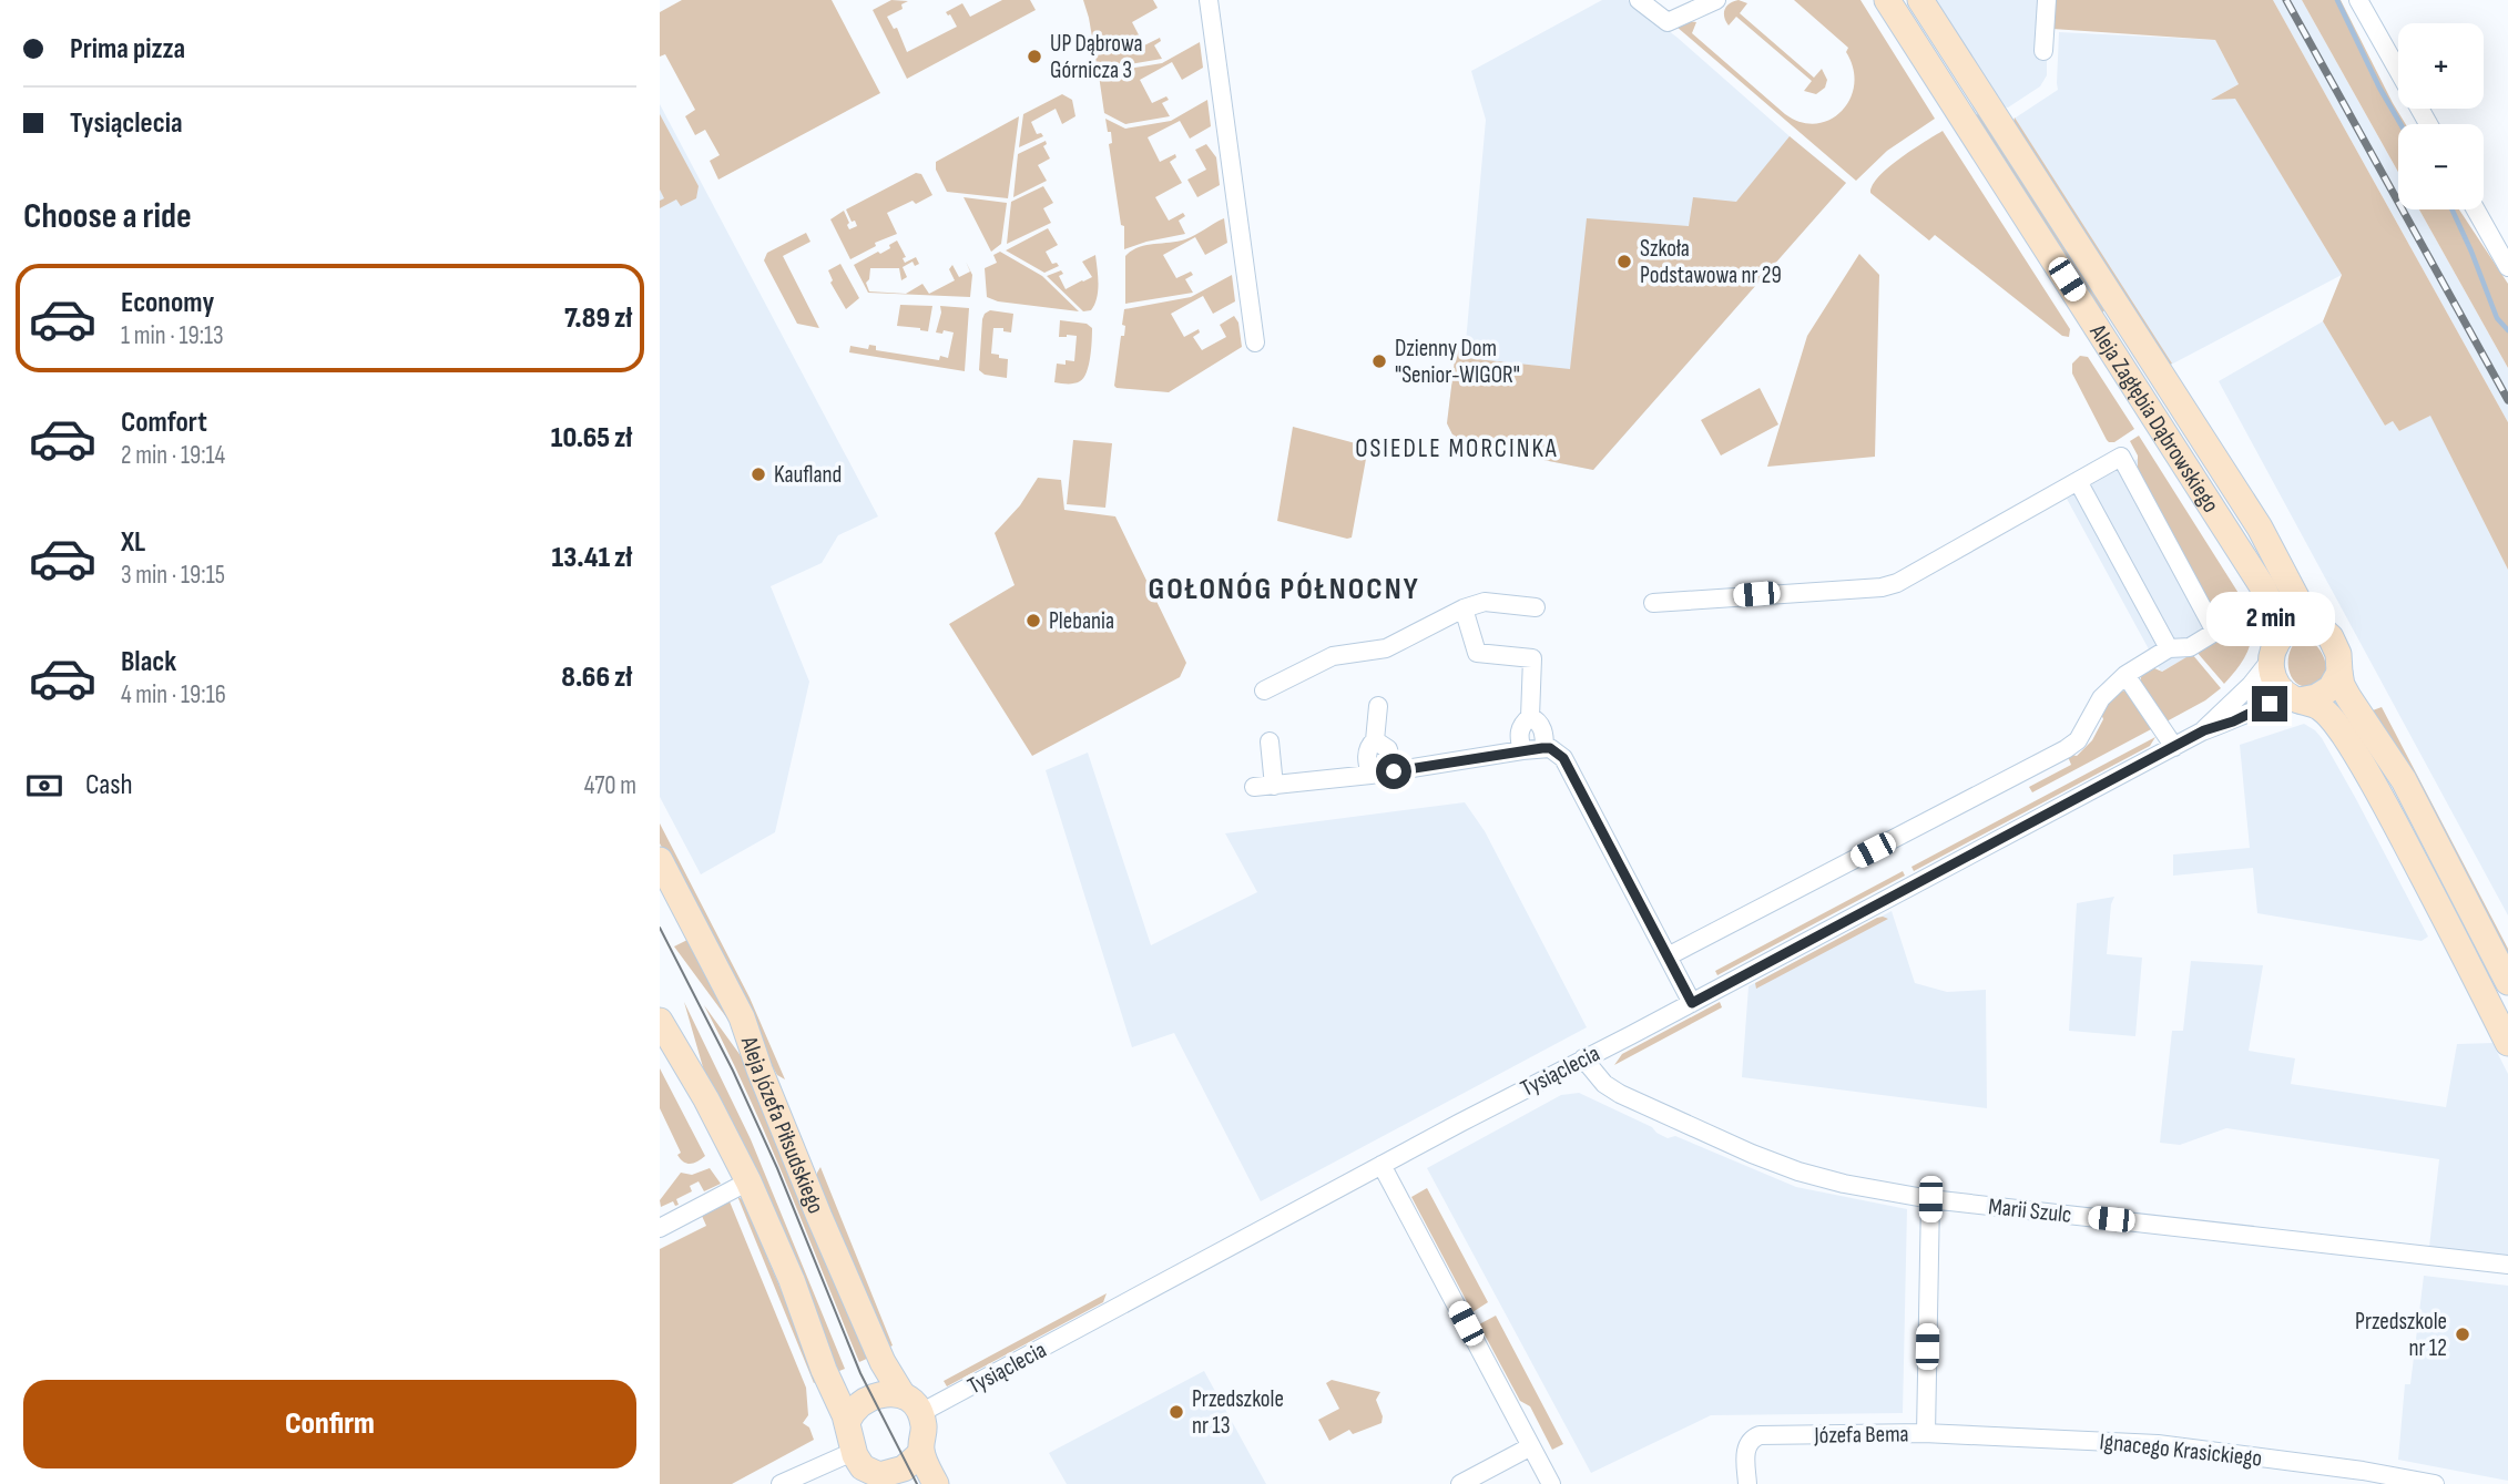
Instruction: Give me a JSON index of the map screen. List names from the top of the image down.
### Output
{
  "streets": {
    "street": [
      "Aleja Zagłębia Dąbrowskiego",
      "Tysiąclecia",
      "Aleja Józefa Piłsudskiego",
      "Marii Szulc",
      "Józefa Bema",
      "Ignacego Krasickiego"
    ]
  },
  "crossings": [
    ["Aleja Zagłębia Dąbrowskiego", "Tysiąclecia"],
    ["Tysiąclecia", "Aleja Józefa Piłsudskiego"],
    ["Tysiąclecia", "Marii Szulc"],
    ["Marii Szulc", "Józefa Bema"],
    ["Józefa Bema", "Ignacego Krasickiego"]
  ],
  "districts": ["OSIEDLE MORCINKA", "GOŁONÓG PÓŁNOCNY"],
  "places": [
    "UP Dąbrowa Górnicza 3",
    "Szkoła Podstawowa nr 29",
    "Dzienny Dom \"Senior-WIGOR\"",
    "Kaufland",
    "Plebania",
    "Przedszkole nr 12",
    "Przedszkole nr 13"
  ],
  "page": {
    "banner": ["Prima pizza", "Tysiąclecia"],
    "map_buttons": ["+", "−"],
    "heading": "Choose a ride",
    "list": [
      {
        "name": "Economy",
        "note": "1 min · 19:13",
        "value": "7.89 zł"
      },
      {
        "name": "Comfort",
        "note": "2 min · 19:14",
        "value": "10.65 zł"
      },
      {
        "name": "XL",
        "note": "3 min · 19:15",
        "value": "13.41 zł"
      },
      {
        "name": "Black",
        "note": "4 min · 19:16",
        "value": "8.66 zł"
      }
    ],
    "bubble": "2 min",
    "pay": ["Cash", "470 m"],
    "buttons": "Confirm"
  }
}
